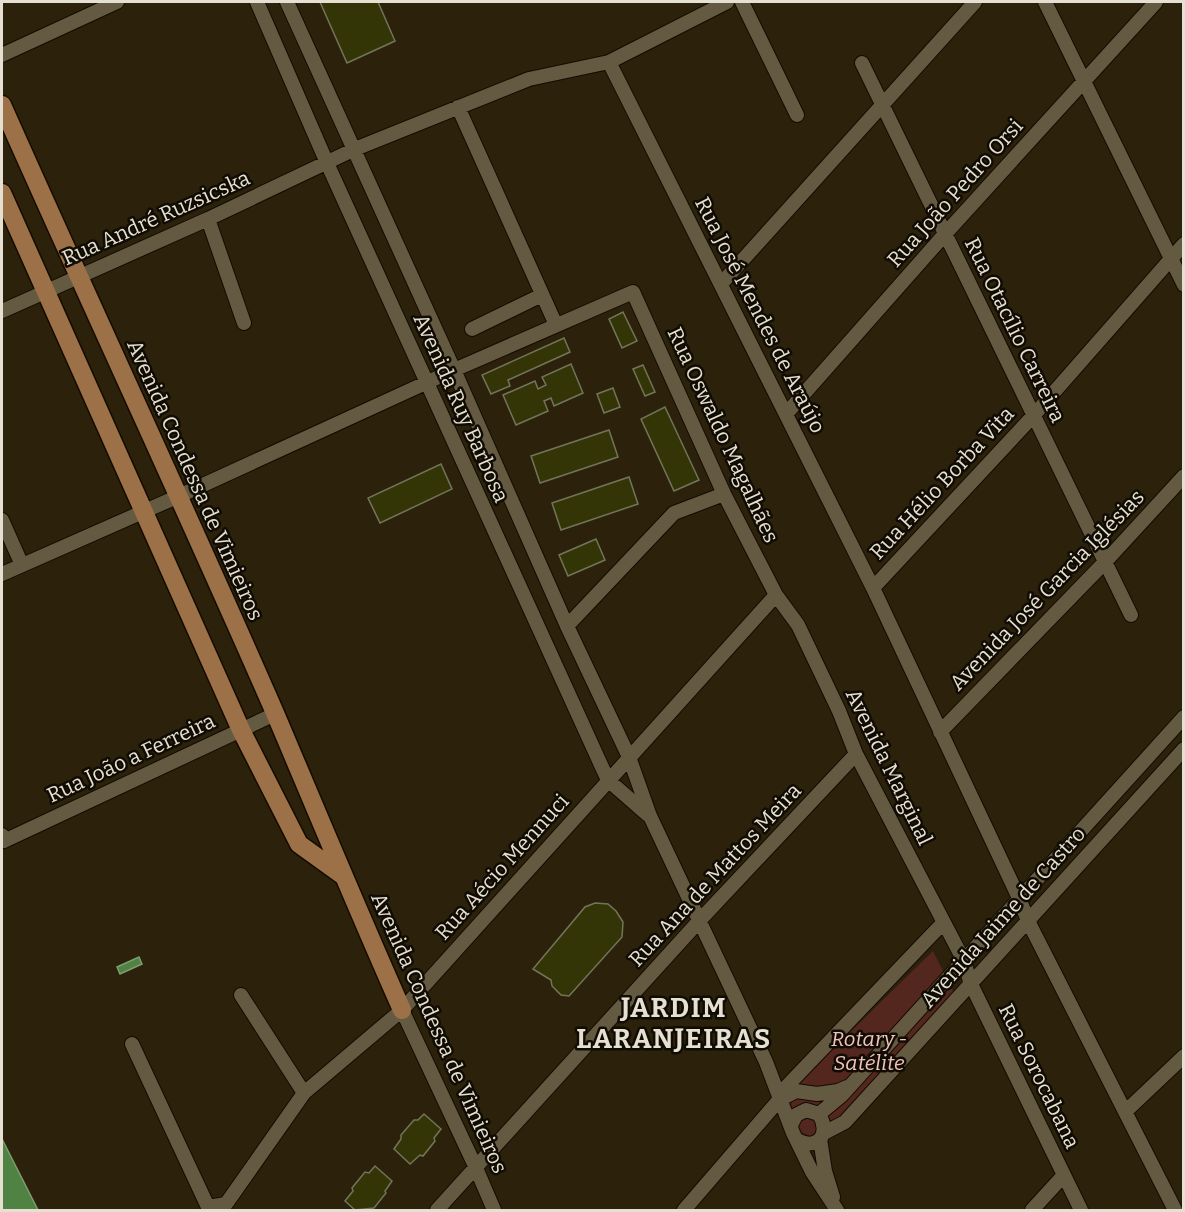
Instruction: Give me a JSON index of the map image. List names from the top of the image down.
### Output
{
  "streets": {
    "main road": ["Avenida Condessa de Vimieiros"],
    "street": [
      "Rua João Pedro Orsi",
      "Rua André Ruzsicska",
      "Rua José Mendes de Araújo",
      "Rua Otacílio Carreira",
      "Avenida Ruy Barbosa",
      "Rua Oswaldo Magalhães",
      "Rua Hélio Borba Vita",
      "Avenida José Garcia Iglésias",
      "Rua João a Ferreira",
      "Avenida Marginal",
      "Rua Aécio Mennuci",
      "Rua Ana de Mattos Meira",
      "Avenida Jaime de Castro",
      "Rua Sorocabana"
    ]
  },
  "crossings": [
    ["Rua João Pedro Orsi", "Rua José Mendes de Araújo"],
    ["Rua João Pedro Orsi", "Rua Otacílio Carreira"],
    ["Rua André Ruzsicska", "Rua José Mendes de Araújo"],
    ["Rua André Ruzsicska", "Avenida Ruy Barbosa"],
    ["Rua André Ruzsicska", "Avenida Condessa de Vimieiros"],
    ["Rua José Mendes de Araújo", "Rua Hélio Borba Vita"],
    ["Rua José Mendes de Araújo", "Avenida José Garcia Iglésias"],
    ["Rua Otacílio Carreira", "Rua Hélio Borba Vita"],
    ["Rua Otacílio Carreira", "Avenida José Garcia Iglésias"],
    ["Avenida Ruy Barbosa", "Rua Aécio Mennuci"],
    ["Avenida Ruy Barbosa", "Rua Ana de Mattos Meira"],
    ["Avenida Ruy Barbosa", "Avenida Jaime de Castro"],
    ["Rua Oswaldo Magalhães", "Avenida Marginal"],
    ["Rua Oswaldo Magalhães", "Rua Aécio Mennuci"],
    ["Avenida Condessa de Vimieiros", "Rua João a Ferreira"],
    ["Avenida Condessa de Vimieiros", "Rua Aécio Mennuci"],
    ["Avenida Condessa de Vimieiros", "Rua Ana de Mattos Meira"],
    ["Avenida Marginal", "Rua Aécio Mennuci"],
    ["Avenida Marginal", "Rua Ana de Mattos Meira"],
    ["Avenida Marginal", "Avenida Jaime de Castro"],
    ["Avenida Marginal", "Rua Sorocabana"],
    ["Avenida Jaime de Castro", "Rua Sorocabana"]
  ],
  "districts": ["JARDIM LARANJEIRAS"],
  "parks": ["Rotary - Satélite"]
}
